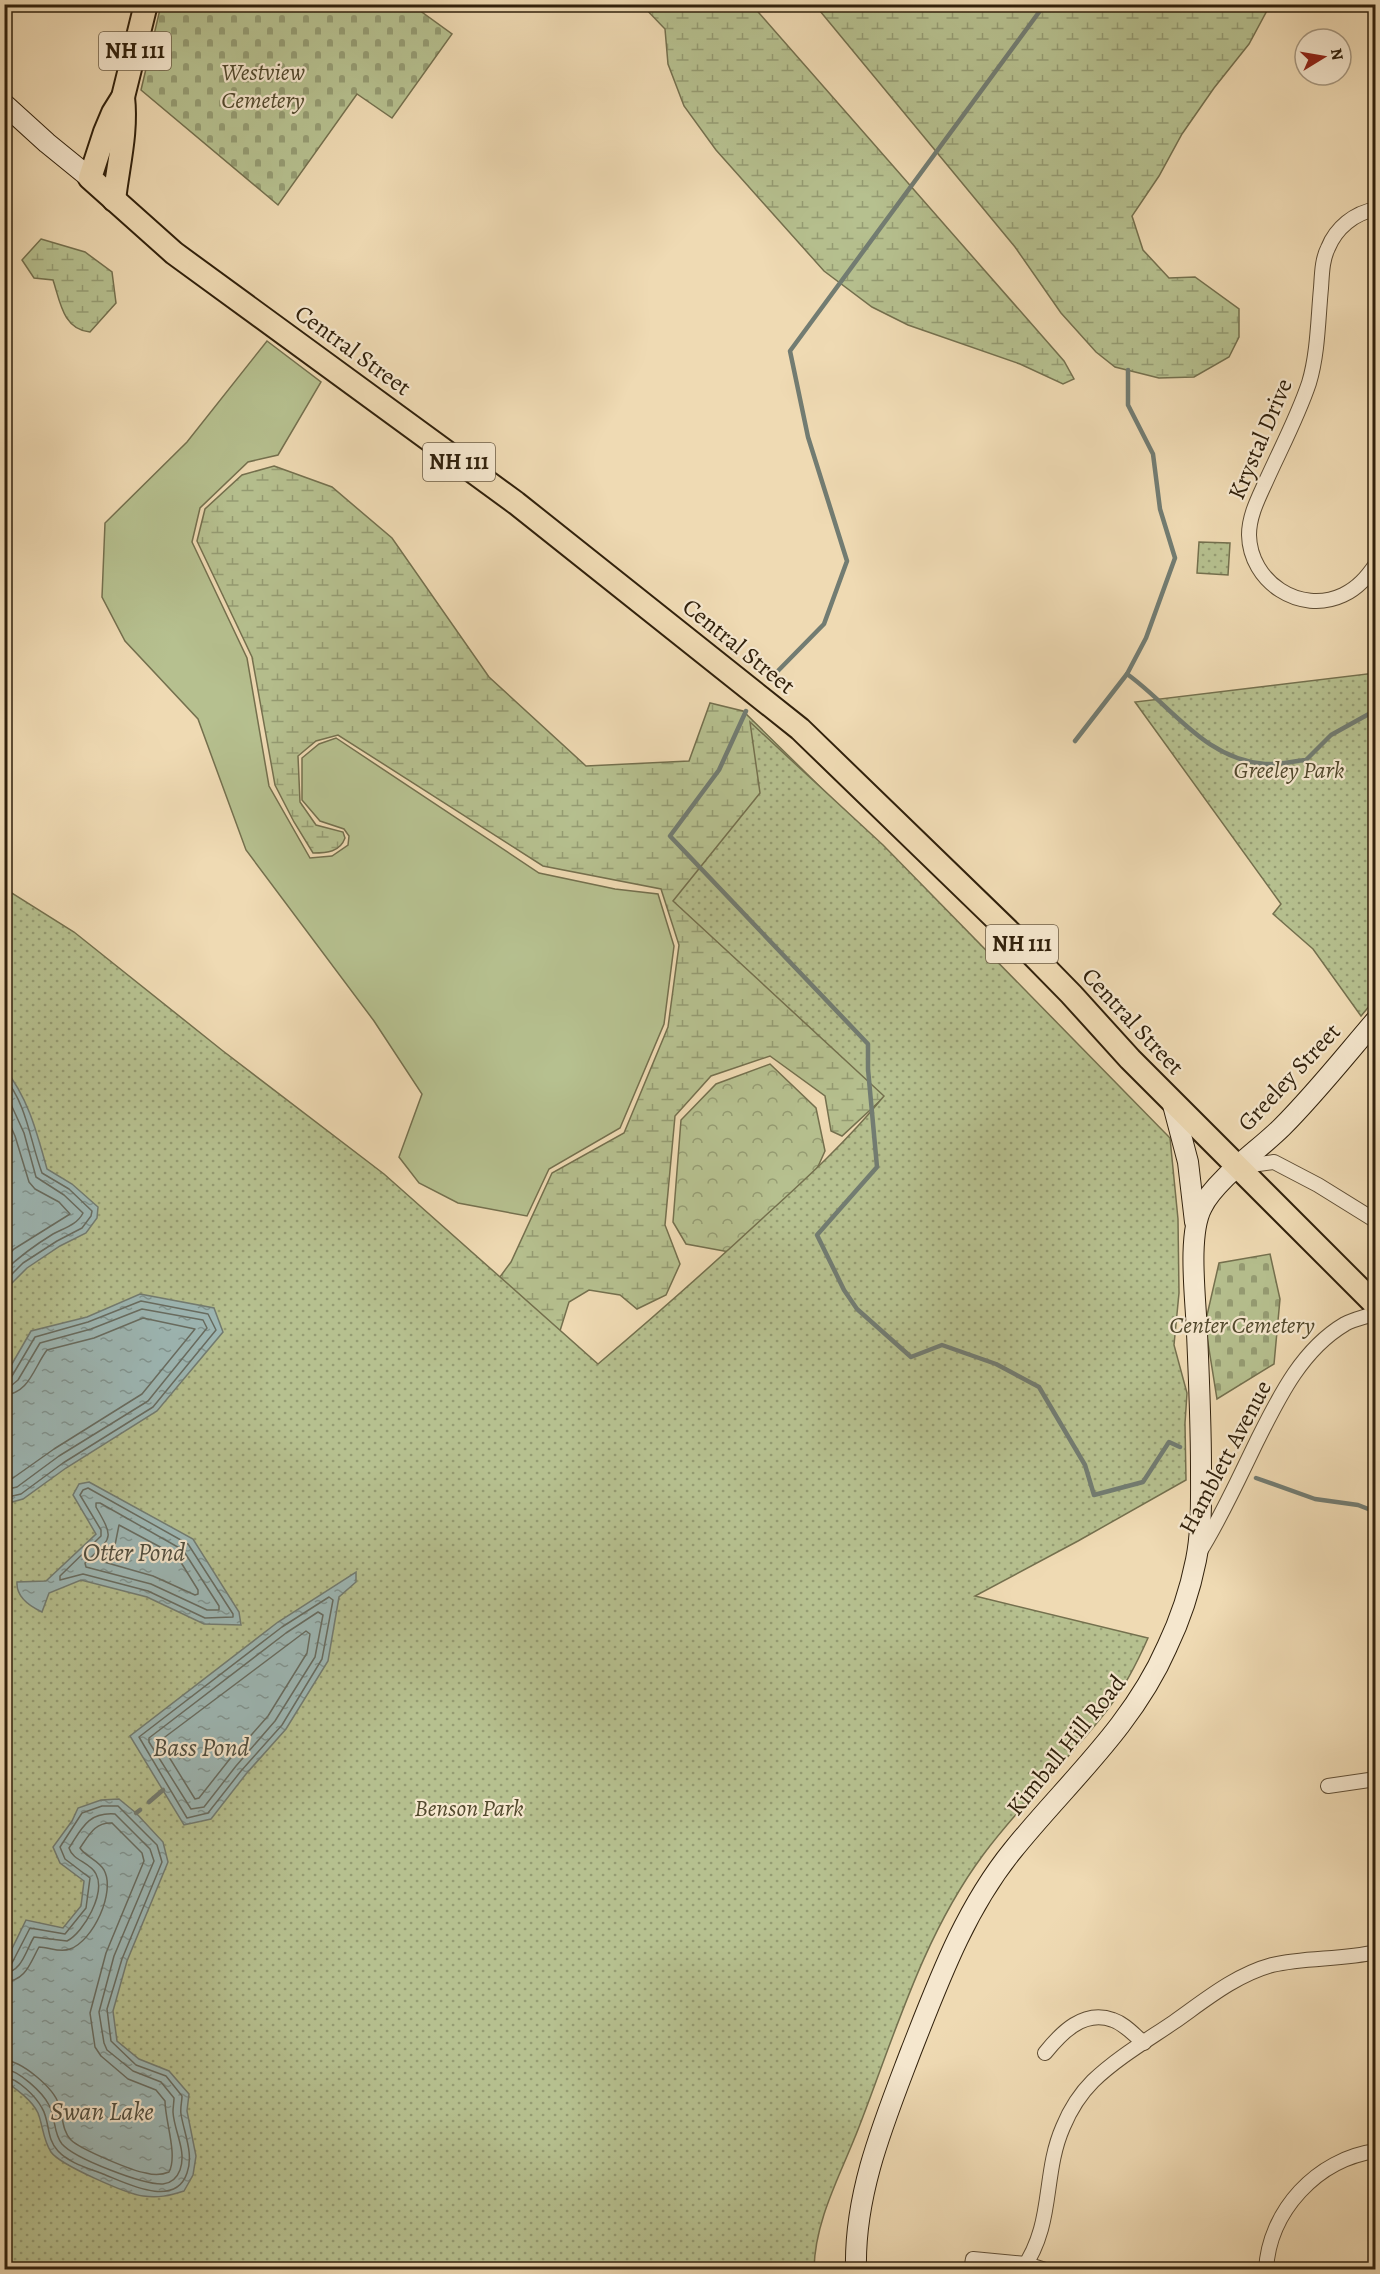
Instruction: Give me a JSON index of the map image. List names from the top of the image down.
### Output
{
  "streets": {
    "main road": ["NH 111", "Central Street"],
    "street": [
      "Krystal Drive",
      "Greeley Street",
      "Hamblett Avenue",
      "Kimball Hill Road"
    ]
  },
  "crossings": [
    ["NH 111", "Central Street"],
    ["Central Street", "Greeley Street"],
    ["Central Street", "Kimball Hill Road"],
    ["Greeley Street", "Kimball Hill Road"],
    ["Hamblett Avenue", "Kimball Hill Road"]
  ],
  "water": ["Otter Pond", "Bass Pond", "Swan Lake"],
  "parks": [
    "Westview Cemetery",
    "Greeley Park",
    "Center Cemetery",
    "Benson Park"
  ],
  "north": "right"
}
